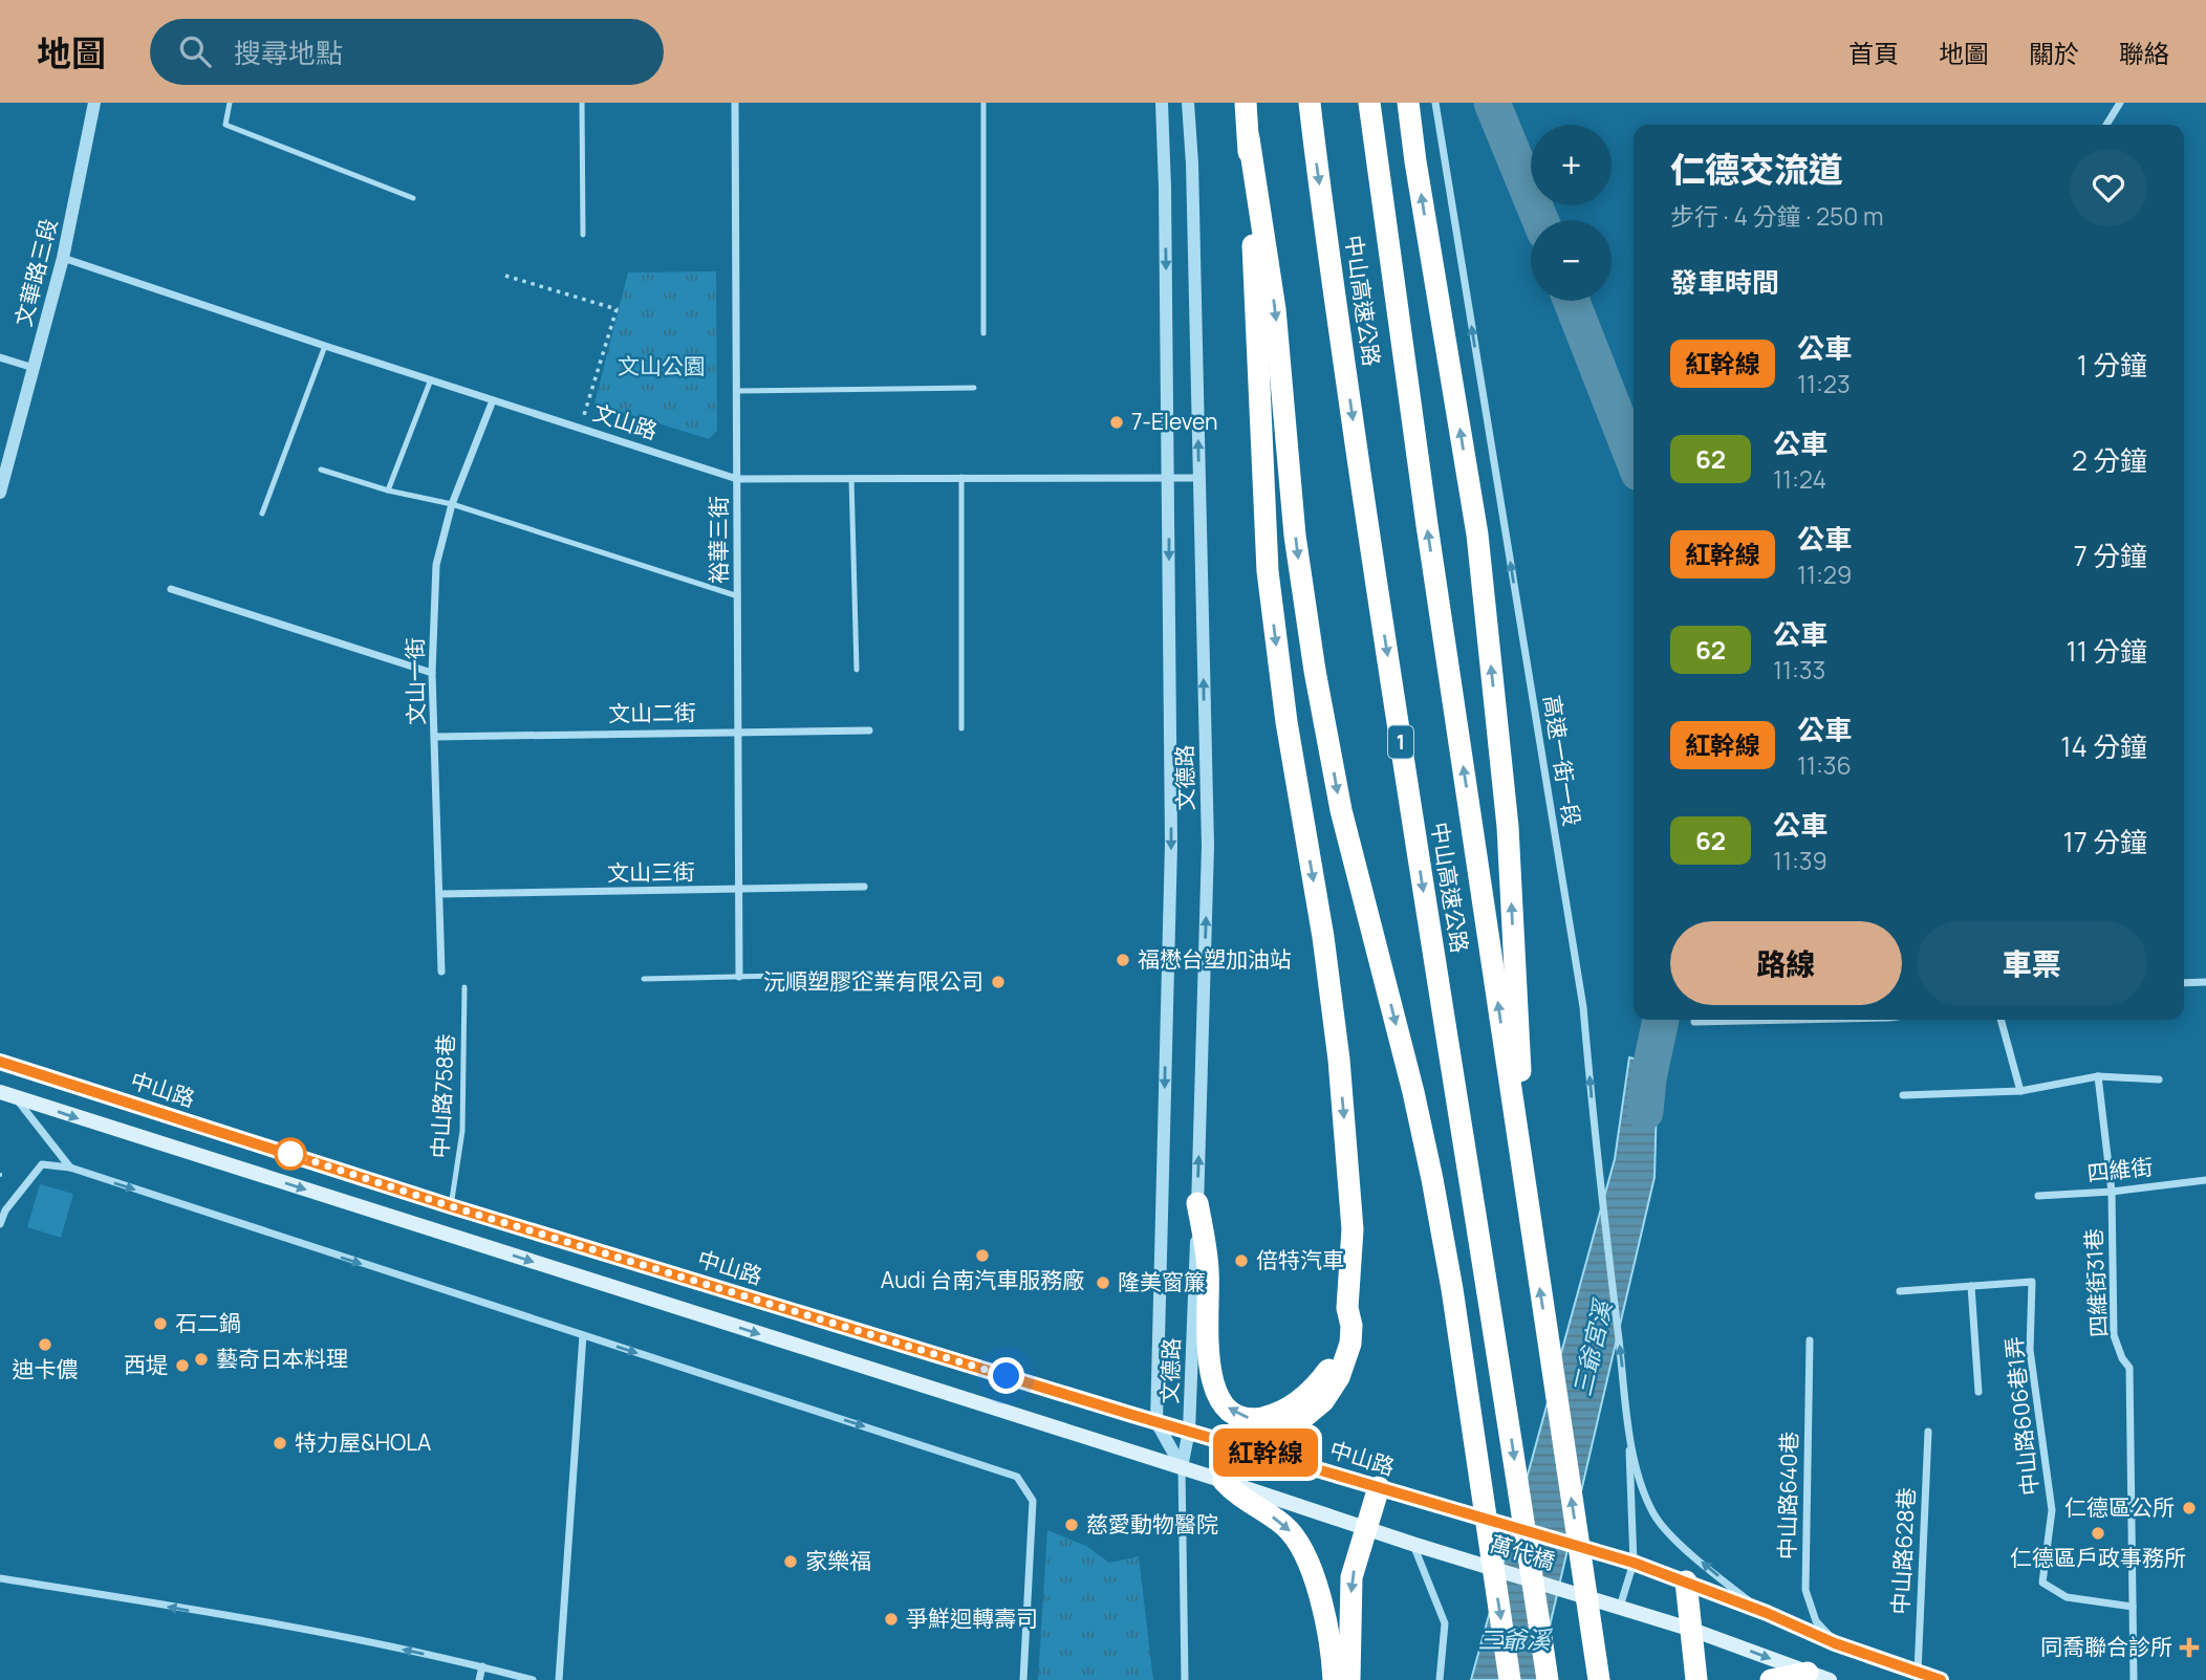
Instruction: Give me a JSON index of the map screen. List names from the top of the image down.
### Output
{
  "streets": {
    "highway": ["中山高速公路", "1"],
    "main road": ["中山路", "萬代橋"],
    "street": [
      "文華路三段",
      "文山路",
      "裕華三街",
      "文山一街",
      "文山二街",
      "高速一街一段",
      "文德路",
      "文山三街",
      "四維街",
      "四維街31巷",
      "中山路606巷1弄",
      "中山路640巷",
      "中山路628巷"
    ],
    "lane": ["中山路758巷"]
  },
  "crossings": [
    ["文華路三段", "文山路"],
    ["文山路", "裕華三街"],
    ["文山路", "文山一街"],
    ["文山路", "文德路"],
    ["裕華三街", "文山二街"],
    ["裕華三街", "文山三街"],
    ["文山一街", "文山二街"],
    ["文山一街", "文山三街"],
    ["高速一街一段", "萬代橋"],
    ["文德路", "中山路"],
    ["中山路", "中山路758巷"],
    ["中山路", "萬代橋"],
    ["四維街", "四維街31巷"],
    ["四維街31巷", "中山路606巷1弄"]
  ],
  "one_way": ["高速一街一段"],
  "water": ["三爺宮溪", "三爺溪"],
  "parks": ["文山公園"],
  "places": {
    "other": [
      "7-Eleven",
      "福懋台塑加油站",
      "沅順塑膠企業有限公司",
      "Audi 台南汽車服務廠",
      "倍特汽車",
      "隆美窗簾",
      "石二鍋",
      "迪卡儂",
      "藝奇日本料理",
      "西堤",
      "特力屋&HOLA",
      "仁德區公所",
      "慈愛動物醫院",
      "仁德區戶政事務所",
      "家樂福",
      "爭鮮迴轉壽司"
    ],
    "health": ["同喬聯合診所"]
  },
  "lines": ["bus line 紅幹線"],
  "page": {
    "header": "地圖",
    "search": "搜尋地點",
    "nav": [
      "首頁",
      "地圖",
      "關於",
      "聯絡"
    ],
    "on_map": "紅幹線",
    "map_buttons": ["+", "−"],
    "heading": [
      ["仁德交流道", "步行 · 4 分鐘 · 250 m"],
      "發車時間"
    ],
    "list": [
      {
        "mark": "紅幹線",
        "name": "公車",
        "note": "11:23",
        "value": "1 分鐘"
      },
      {
        "mark": "62",
        "name": "公車",
        "note": "11:24",
        "value": "2 分鐘"
      },
      {
        "mark": "紅幹線",
        "name": "公車",
        "note": "11:29",
        "value": "7 分鐘"
      },
      {
        "mark": "62",
        "name": "公車",
        "note": "11:33",
        "value": "11 分鐘"
      },
      {
        "mark": "紅幹線",
        "name": "公車",
        "note": "11:36",
        "value": "14 分鐘"
      },
      {
        "mark": "62",
        "name": "公車",
        "note": "11:39",
        "value": "17 分鐘"
      }
    ],
    "buttons": ["路線", "車票"]
  }
}
